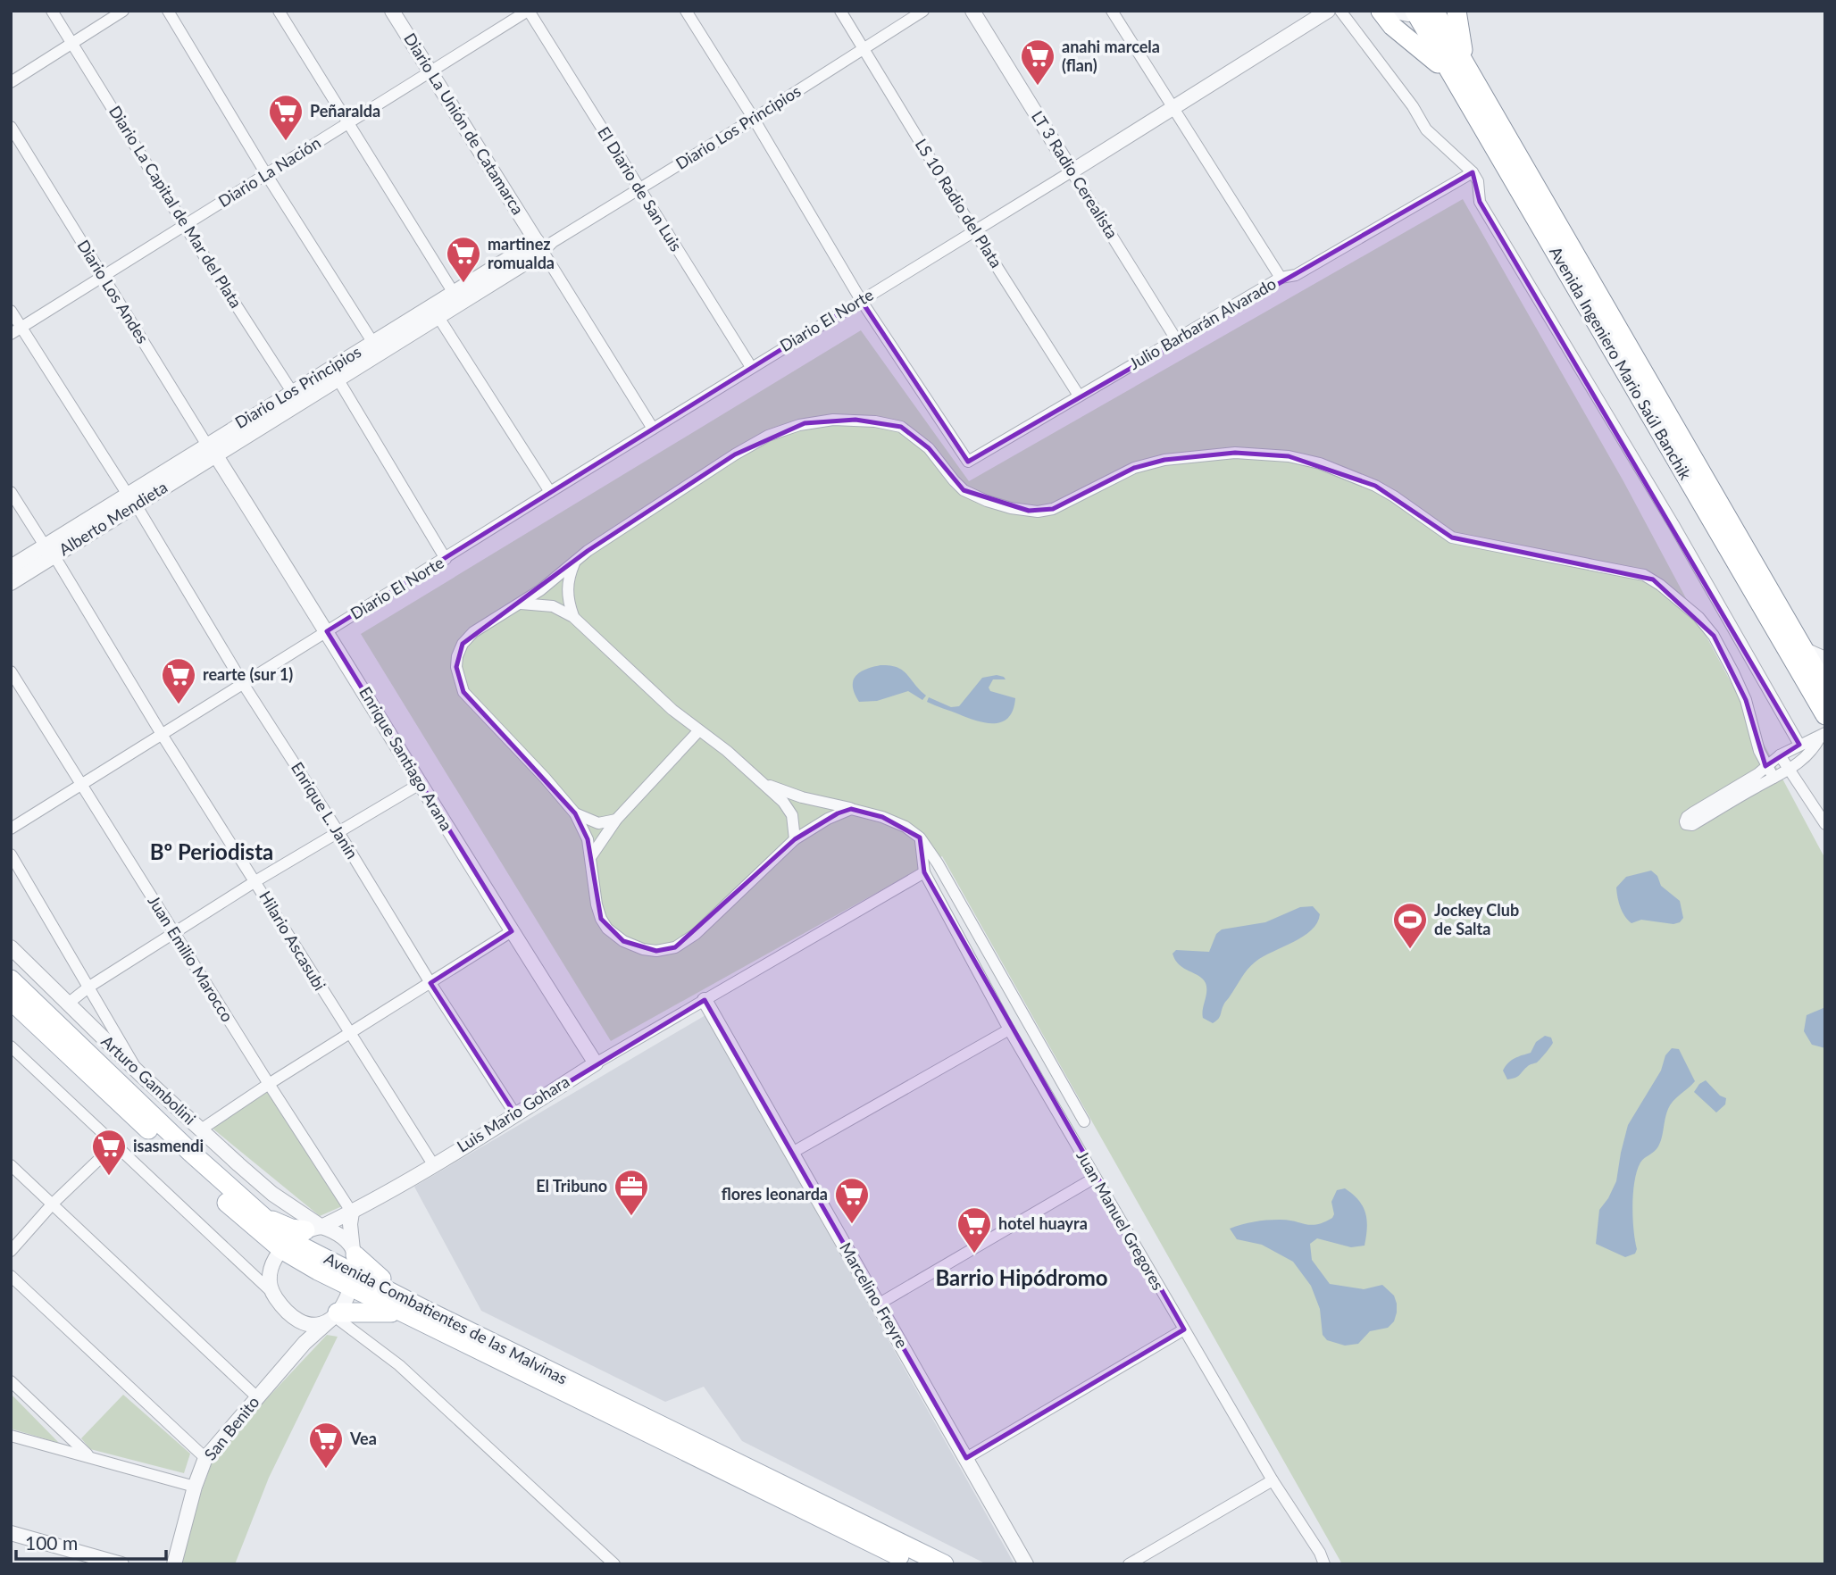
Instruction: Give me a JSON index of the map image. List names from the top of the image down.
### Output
{
  "streets": {
    "main road": ["Avenida Ingeniero Mario Saúl Banchik", "Avenida Combatientes de las Malvinas"],
    "street": [
      "Diario La Unión de Catamarca",
      "Diario Los Principios",
      "Diario La Nación",
      "LT 3 Radio Cerealista",
      "El Diario de San Luis",
      "LS 10 Radio del Plata",
      "Diario La Capital de Mar del Plata",
      "Diario Los Andes",
      "Diario El Norte",
      "Julio Barbarán Alvarado",
      "Alberto Mendieta",
      "Enrique Santiago Arana",
      "Enrique L. Janín",
      "Hilario Ascasubi",
      "Juan Emilio Marocco",
      "Arturo Gambolini",
      "Luis Mario Gohara",
      "Juan Manuel Gregores",
      "Marcelino Freyre",
      "San Benito"
    ]
  },
  "crossings": [
    ["Diario La Unión de Catamarca", "Diario Los Principios"],
    ["Diario La Unión de Catamarca", "Diario La Nación"],
    ["Diario La Unión de Catamarca", "Diario El Norte"],
    ["Diario Los Principios", "El Diario de San Luis"],
    ["Diario Los Principios", "LS 10 Radio del Plata"],
    ["Diario Los Principios", "Diario La Capital de Mar del Plata"],
    ["Diario Los Principios", "Diario Los Andes"],
    ["Diario Los Principios", "Alberto Mendieta"],
    ["Diario Los Principios", "Enrique Santiago Arana"],
    ["Diario La Nación", "El Diario de San Luis"],
    ["Diario La Nación", "Diario La Capital de Mar del Plata"],
    ["Diario La Nación", "Diario Los Andes"],
    ["Diario La Nación", "Enrique L. Janín"],
    ["LT 3 Radio Cerealista", "Diario El Norte"],
    ["LT 3 Radio Cerealista", "Julio Barbarán Alvarado"],
    ["El Diario de San Luis", "Diario El Norte"],
    ["LS 10 Radio del Plata", "Diario El Norte"],
    ["LS 10 Radio del Plata", "Julio Barbarán Alvarado"],
    ["Diario Los Andes", "Alberto Mendieta"],
    ["Diario Los Andes", "Enrique Santiago Arana"],
    ["Diario El Norte", "Julio Barbarán Alvarado"],
    ["Diario El Norte", "Enrique Santiago Arana"],
    ["Diario El Norte", "Enrique L. Janín"],
    ["Diario El Norte", "Hilario Ascasubi"],
    ["Diario El Norte", "Juan Emilio Marocco"],
    ["Alberto Mendieta", "Enrique Santiago Arana"],
    ["Alberto Mendieta", "Enrique L. Janín"],
    ["Alberto Mendieta", "Hilario Ascasubi"],
    ["Enrique Santiago Arana", "Luis Mario Gohara"],
    ["Enrique L. Janín", "Luis Mario Gohara"],
    ["Hilario Ascasubi", "Luis Mario Gohara"],
    ["Juan Emilio Marocco", "Luis Mario Gohara"],
    ["Arturo Gambolini", "Luis Mario Gohara"],
    ["Arturo Gambolini", "Avenida Combatientes de las Malvinas"],
    ["Luis Mario Gohara", "Juan Manuel Gregores"],
    ["Luis Mario Gohara", "Marcelino Freyre"],
    ["Luis Mario Gohara", "Avenida Combatientes de las Malvinas"]
  ],
  "districts": ["Bº Periodista", "Barrio Hipódromo"],
  "places": {
    "supermarket": [
      "anahi marcela (flan)",
      "Peñaralda",
      "martinez romualda",
      "rearte (sur 1)",
      "isasmendi",
      "flores leonarda",
      "hotel huayra",
      "Vea"
    ],
    "sports": ["Jockey Club de Salta"],
    "office": ["El Tribuno"]
  },
  "scale_bar": "100 m"
}
